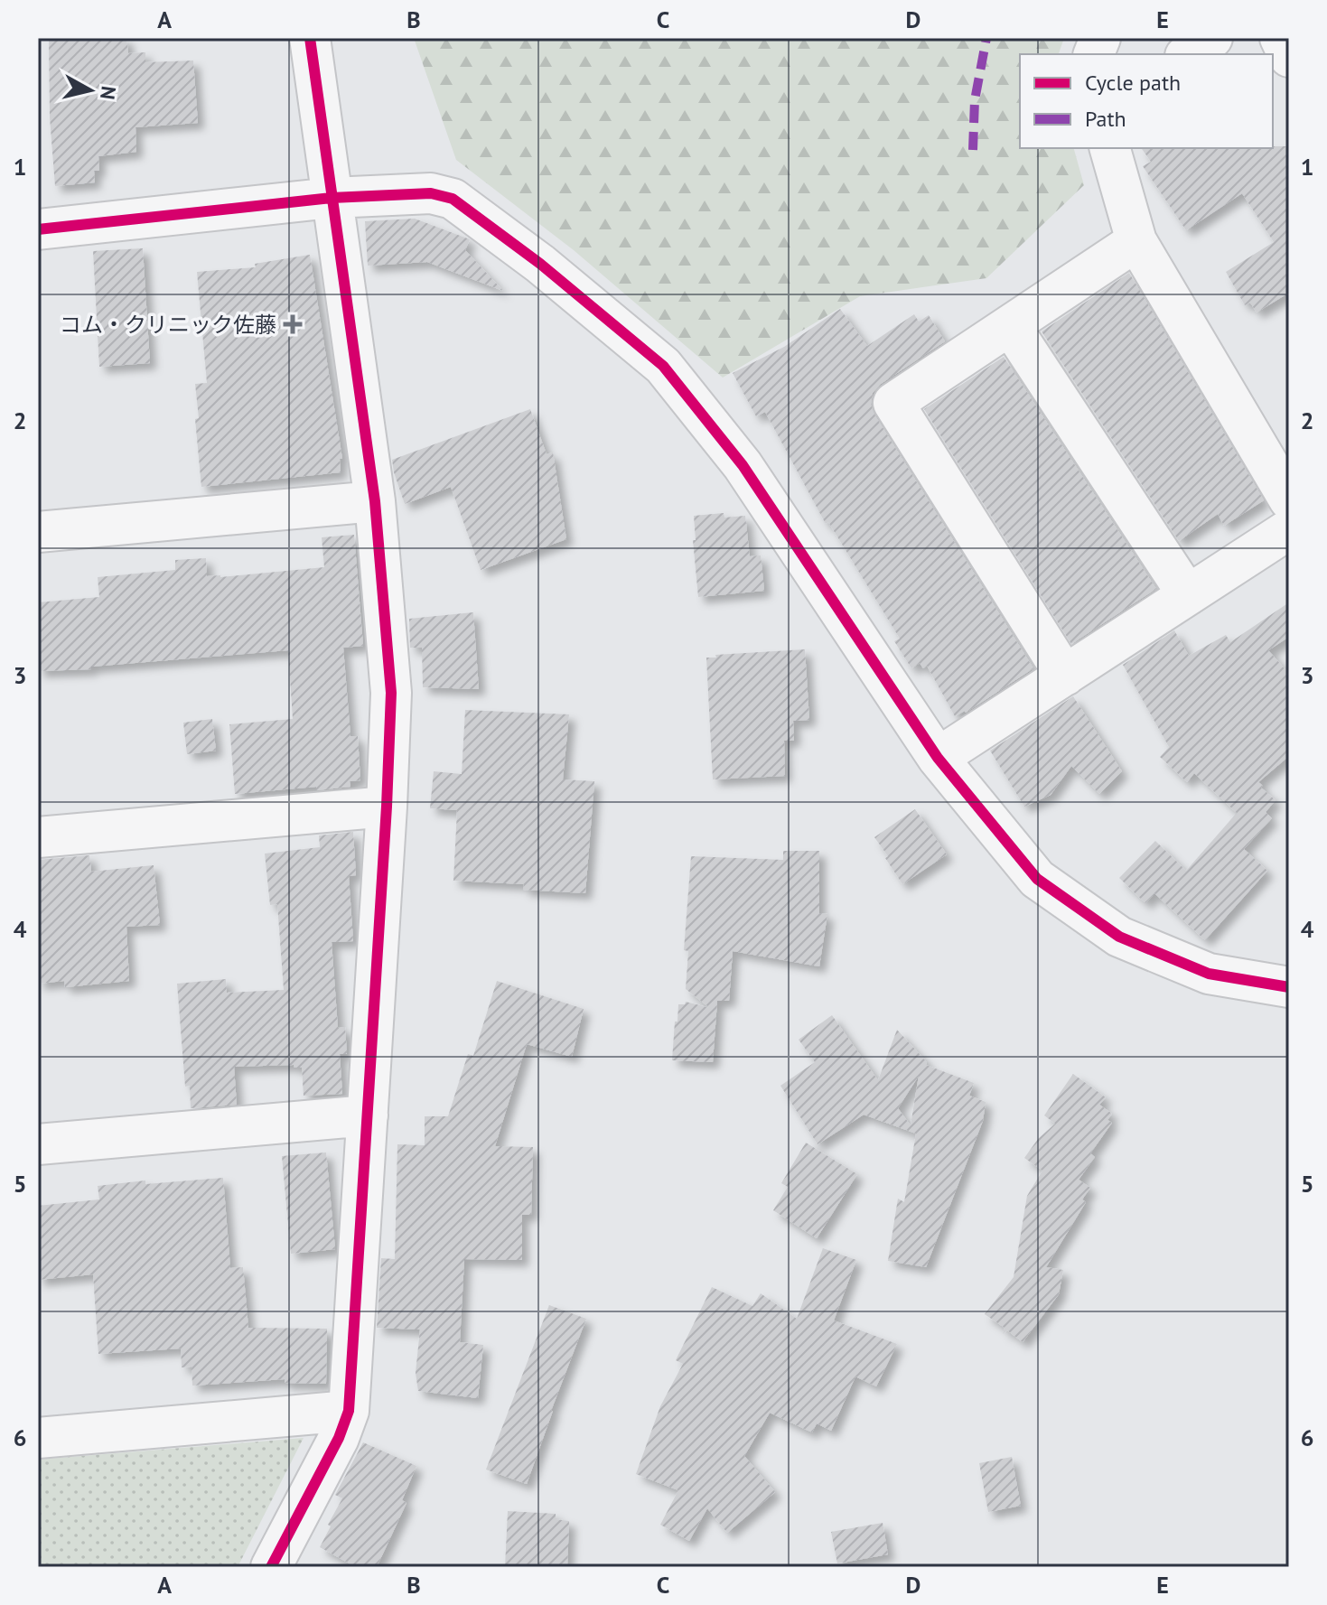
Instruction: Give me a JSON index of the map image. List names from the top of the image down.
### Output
{
  "places": {
    "health": ["コム・クリニック佐藤"]
  },
  "legend": ["Cycle path", "Path"],
  "north": "right",
  "grid": {
    "columns": [
      "A",
      "B",
      "C",
      "D",
      "E"
    ],
    "rows": [
      "1",
      "2",
      "3",
      "4",
      "5",
      "6"
    ]
  }
}
